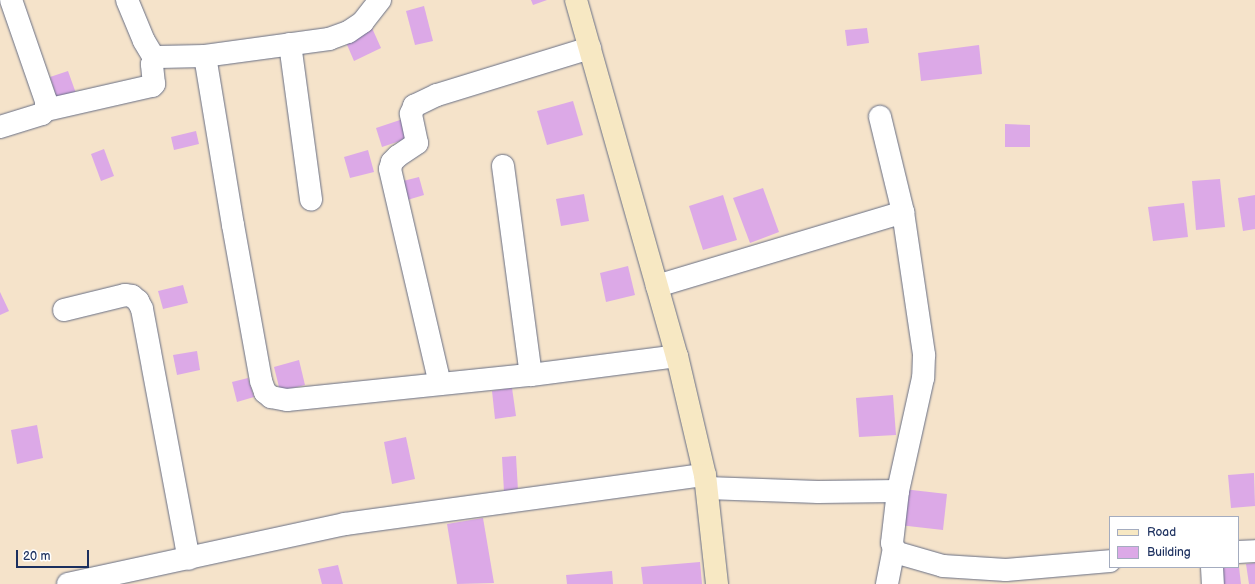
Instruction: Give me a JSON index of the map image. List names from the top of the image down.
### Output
{
  "legend": ["Road", "Building"],
  "scale_bar": "20 m"
}
